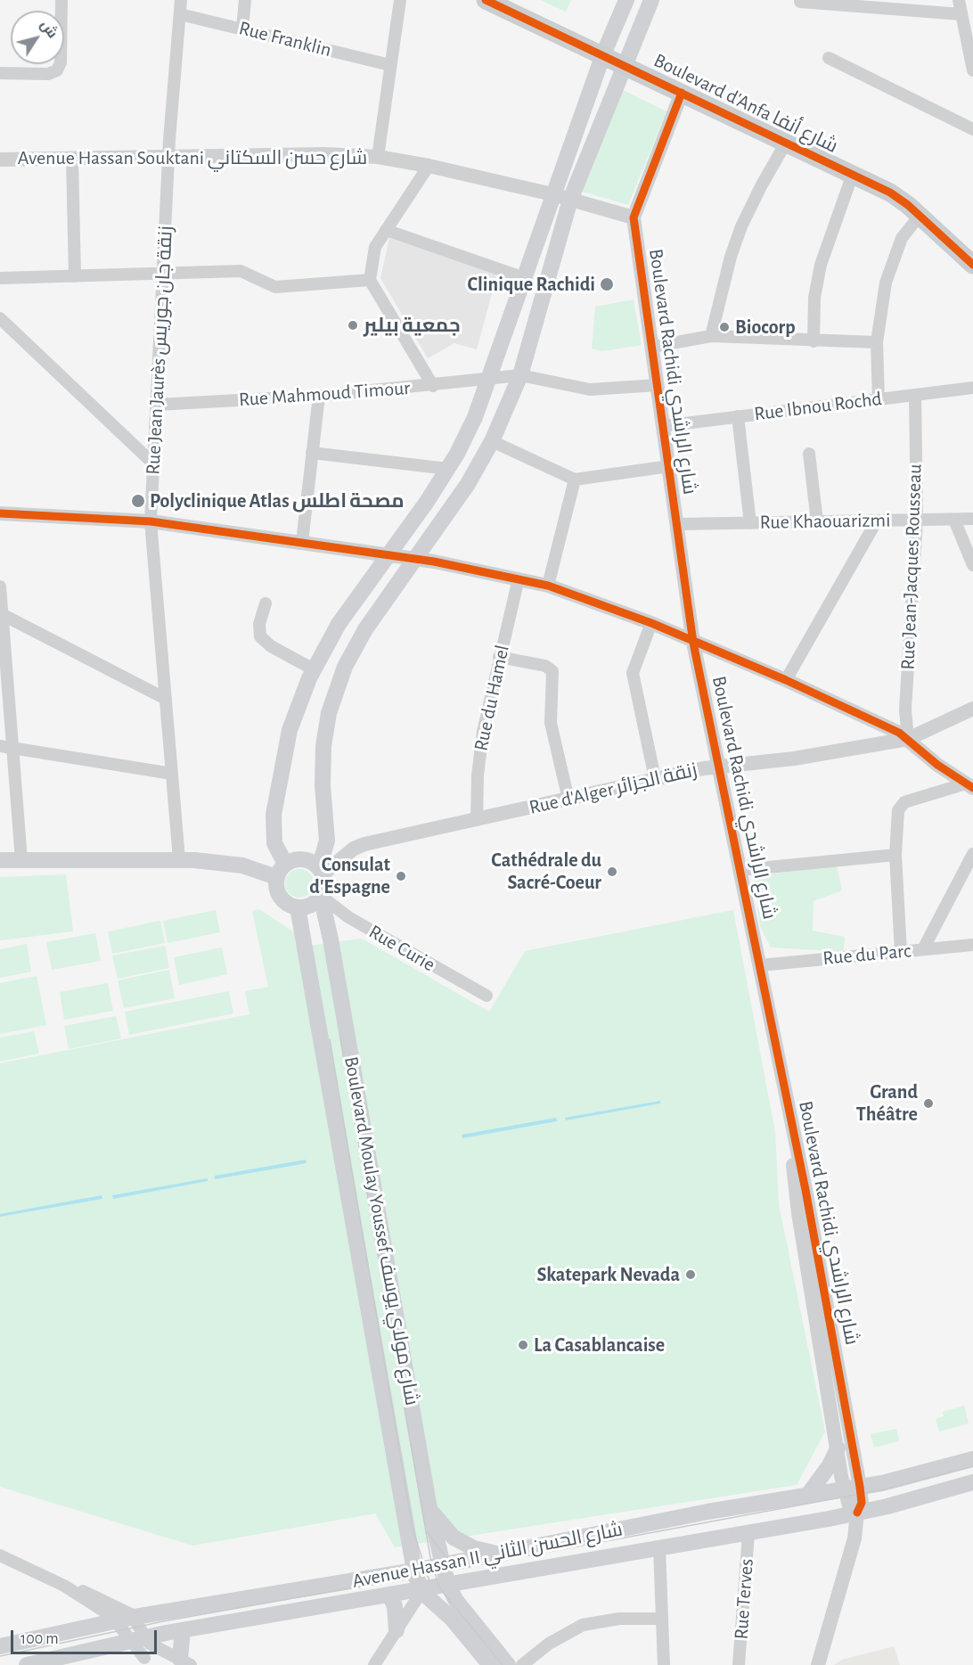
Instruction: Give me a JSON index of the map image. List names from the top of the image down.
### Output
{
  "streets": {
    "main road": ["Boulevard d'Anfa شارع أنفا", "Boulevard Moulay Youssef شارع مولاي يوسف", "Avenue Hassan II شارع الحسن الثاني"],
    "street": [
      "Rue Franklin",
      "Avenue Hassan Souktani شارع حسن السكتاني",
      "Rue Jean Jaurès زنقة جان جوريس",
      "Boulevard Rachidi شارع الراشدي",
      "Rue Mahmoud Timour",
      "Rue Ibnou Rochd",
      "Rue Khaouarizmi",
      "Rue Jean-Jacques Rousseau",
      "Rue du Hamel",
      "Rue d'Alger زنقة الجزائر",
      "Rue Curie",
      "Rue du Parc",
      "Rue Terves"
    ]
  },
  "crossings": [
    ["Rue Franklin", "Rue Jean Jaurès زنقة جان جوريس"],
    ["Boulevard d'Anfa شارع أنفا", "Boulevard Rachidi شارع الراشدي"],
    ["Avenue Hassan Souktani شارع حسن السكتاني", "Rue Jean Jaurès زنقة جان جوريس"],
    ["Avenue Hassan Souktani شارع حسن السكتاني", "Boulevard Rachidi شارع الراشدي"],
    ["Rue Jean Jaurès زنقة جان جوريس", "Rue Mahmoud Timour"],
    ["Boulevard Rachidi شارع الراشدي", "Rue Mahmoud Timour"],
    ["Boulevard Rachidi شارع الراشدي", "Rue Ibnou Rochd"],
    ["Boulevard Rachidi شارع الراشدي", "Rue Khaouarizmi"],
    ["Boulevard Rachidi شارع الراشدي", "Rue d'Alger زنقة الجزائر"],
    ["Boulevard Rachidi شارع الراشدي", "Rue du Parc"],
    ["Boulevard Rachidi شارع الراشدي", "Avenue Hassan II شارع الحسن الثاني"],
    ["Rue Ibnou Rochd", "Rue Jean-Jacques Rousseau"],
    ["Rue Khaouarizmi", "Rue Jean-Jacques Rousseau"],
    ["Rue Jean-Jacques Rousseau", "Rue d'Alger زنقة الجزائر"],
    ["Rue du Hamel", "Rue d'Alger زنقة الجزائر"],
    ["Rue d'Alger زنقة الجزائر", "Rue Curie"],
    ["Rue d'Alger زنقة الجزائر", "Boulevard Moulay Youssef شارع مولاي يوسف"],
    ["Rue Curie", "Boulevard Moulay Youssef شارع مولاي يوسف"],
    ["Boulevard Moulay Youssef شارع مولاي يوسف", "Avenue Hassan II شارع الحسن الثاني"],
    ["Avenue Hassan II شارع الحسن الثاني", "Rue Terves"]
  ],
  "places": [
    "Clinique Rachidi",
    "جمعية بيلير",
    "Biocorp",
    "Polyclinique Atlas مصحة اطلس",
    "Cathédrale du Sacré-Coeur",
    "Consulat d'Espagne",
    "Grand Théâtre",
    "Skatepark Nevada",
    "La Casablancaise"
  ],
  "scale_bar": "100 m",
  "north": "top right"
}
